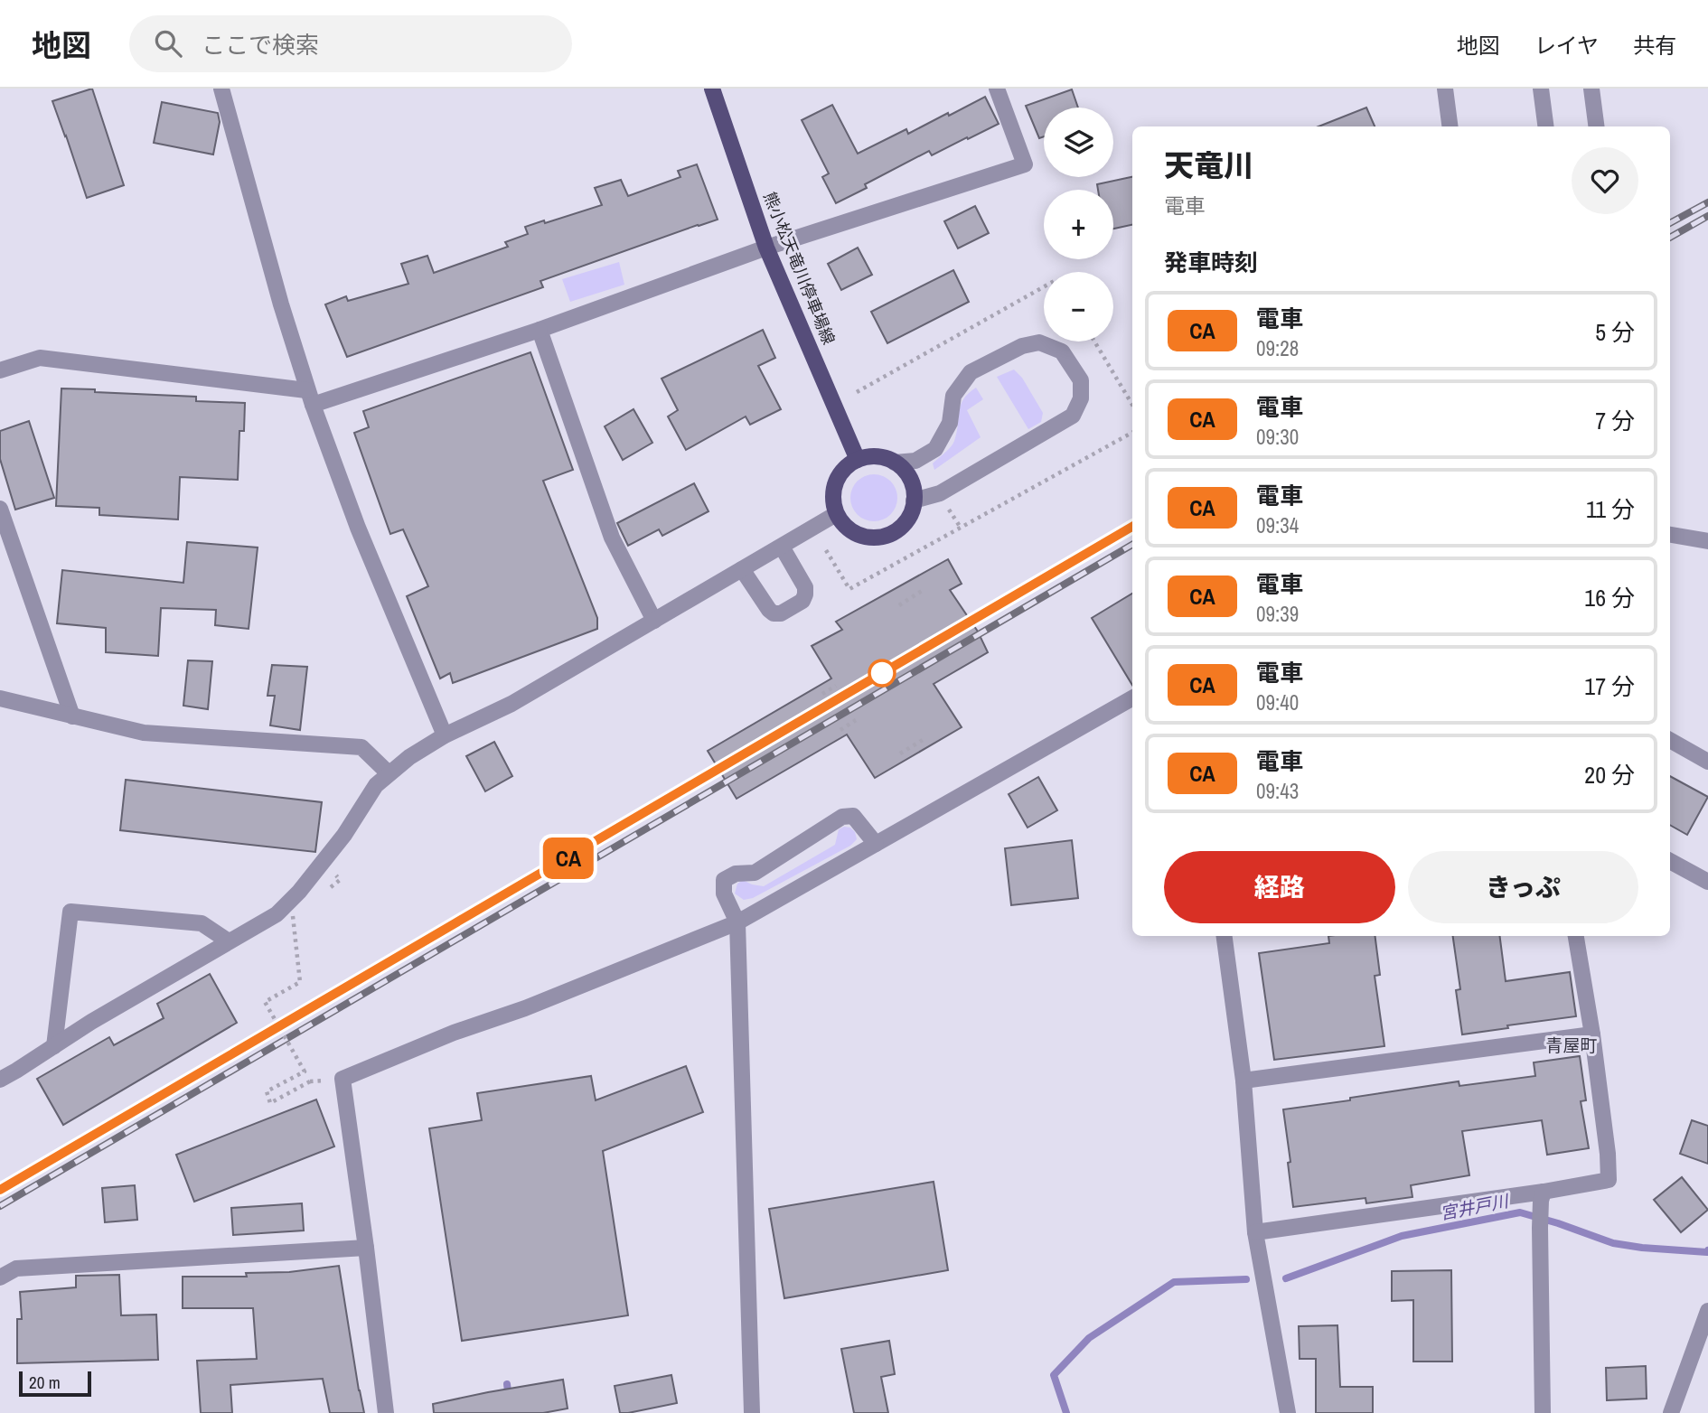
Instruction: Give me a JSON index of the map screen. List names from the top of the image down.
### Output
{
  "streets": {
    "main road": ["熊小松天竜川停車場線"]
  },
  "districts": ["青屋町"],
  "water": ["宮井戸川"],
  "scale_bar": "20 m",
  "page": {
    "header": "地図",
    "search": "ここで検索",
    "nav": ["地図", "レイヤ", "共有"],
    "on_map": "CA",
    "map_buttons": ["+", "−"],
    "heading": [
      ["天竜川", "電車"],
      "発車時刻"
    ],
    "list": [
      {
        "mark": "CA",
        "name": "電車",
        "note": "09:28",
        "value": "5 分"
      },
      {
        "mark": "CA",
        "name": "電車",
        "note": "09:30",
        "value": "7 分"
      },
      {
        "mark": "CA",
        "name": "電車",
        "note": "09:34",
        "value": "11 分"
      },
      {
        "mark": "CA",
        "name": "電車",
        "note": "09:39",
        "value": "16 分"
      },
      {
        "mark": "CA",
        "name": "電車",
        "note": "09:40",
        "value": "17 分"
      },
      {
        "mark": "CA",
        "name": "電車",
        "note": "09:43",
        "value": "20 分"
      }
    ],
    "buttons": ["経路", "きっぷ"],
    "scale": "20 m"
  }
}
